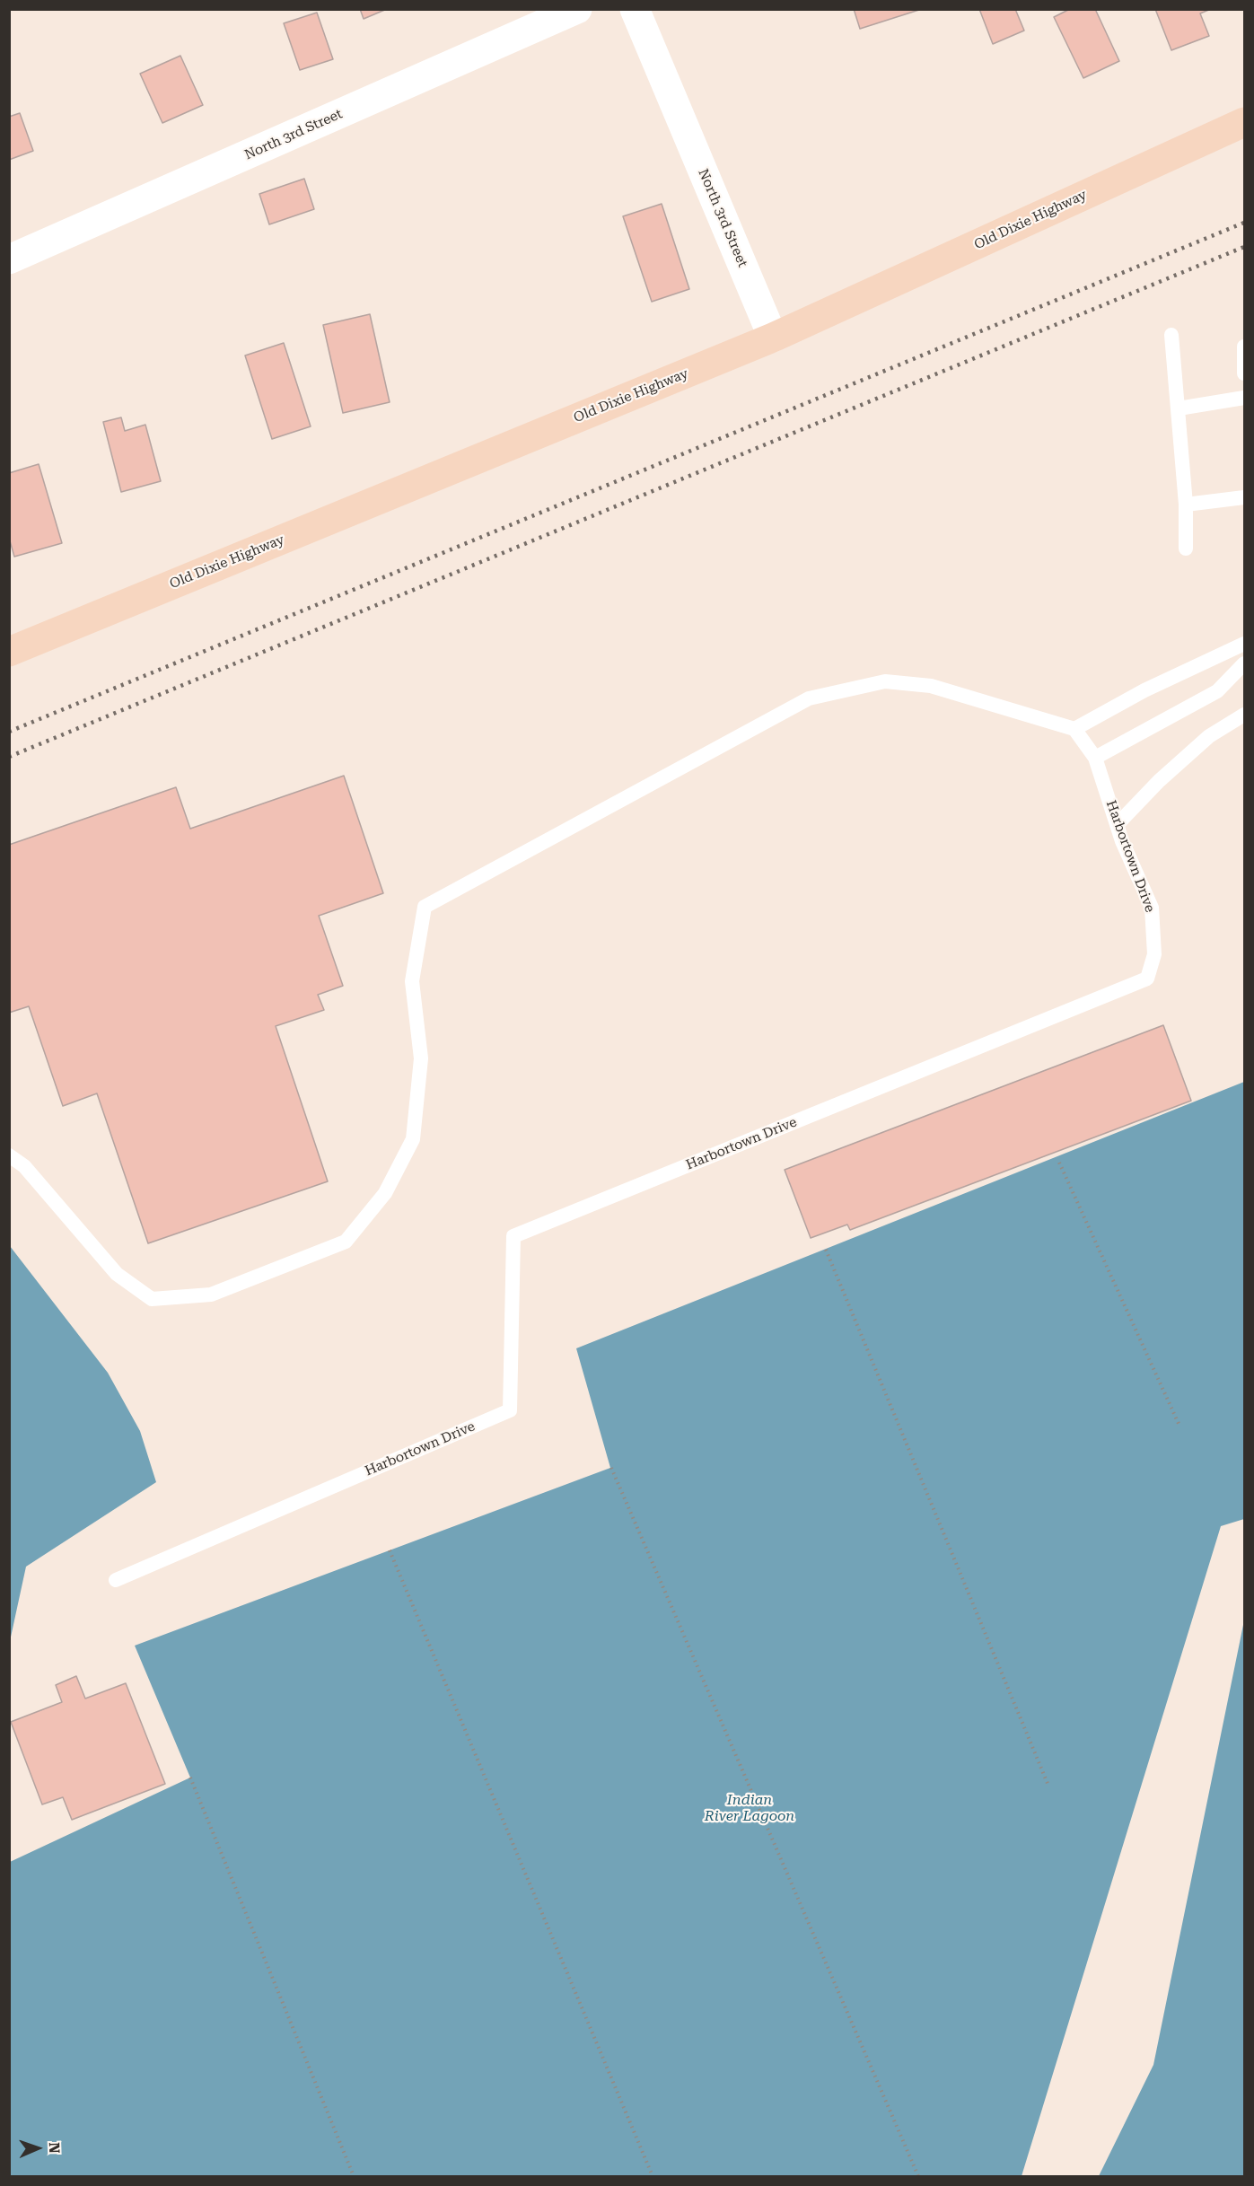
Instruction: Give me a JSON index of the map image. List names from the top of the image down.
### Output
{
  "streets": {
    "street": ["North 3rd Street", "Old Dixie Highway"],
    "lane": ["Harbortown Drive"]
  },
  "crossings": [
    ["North 3rd Street", "Old Dixie Highway"]
  ],
  "water": ["Indian River Lagoon"],
  "north": "right"
}
